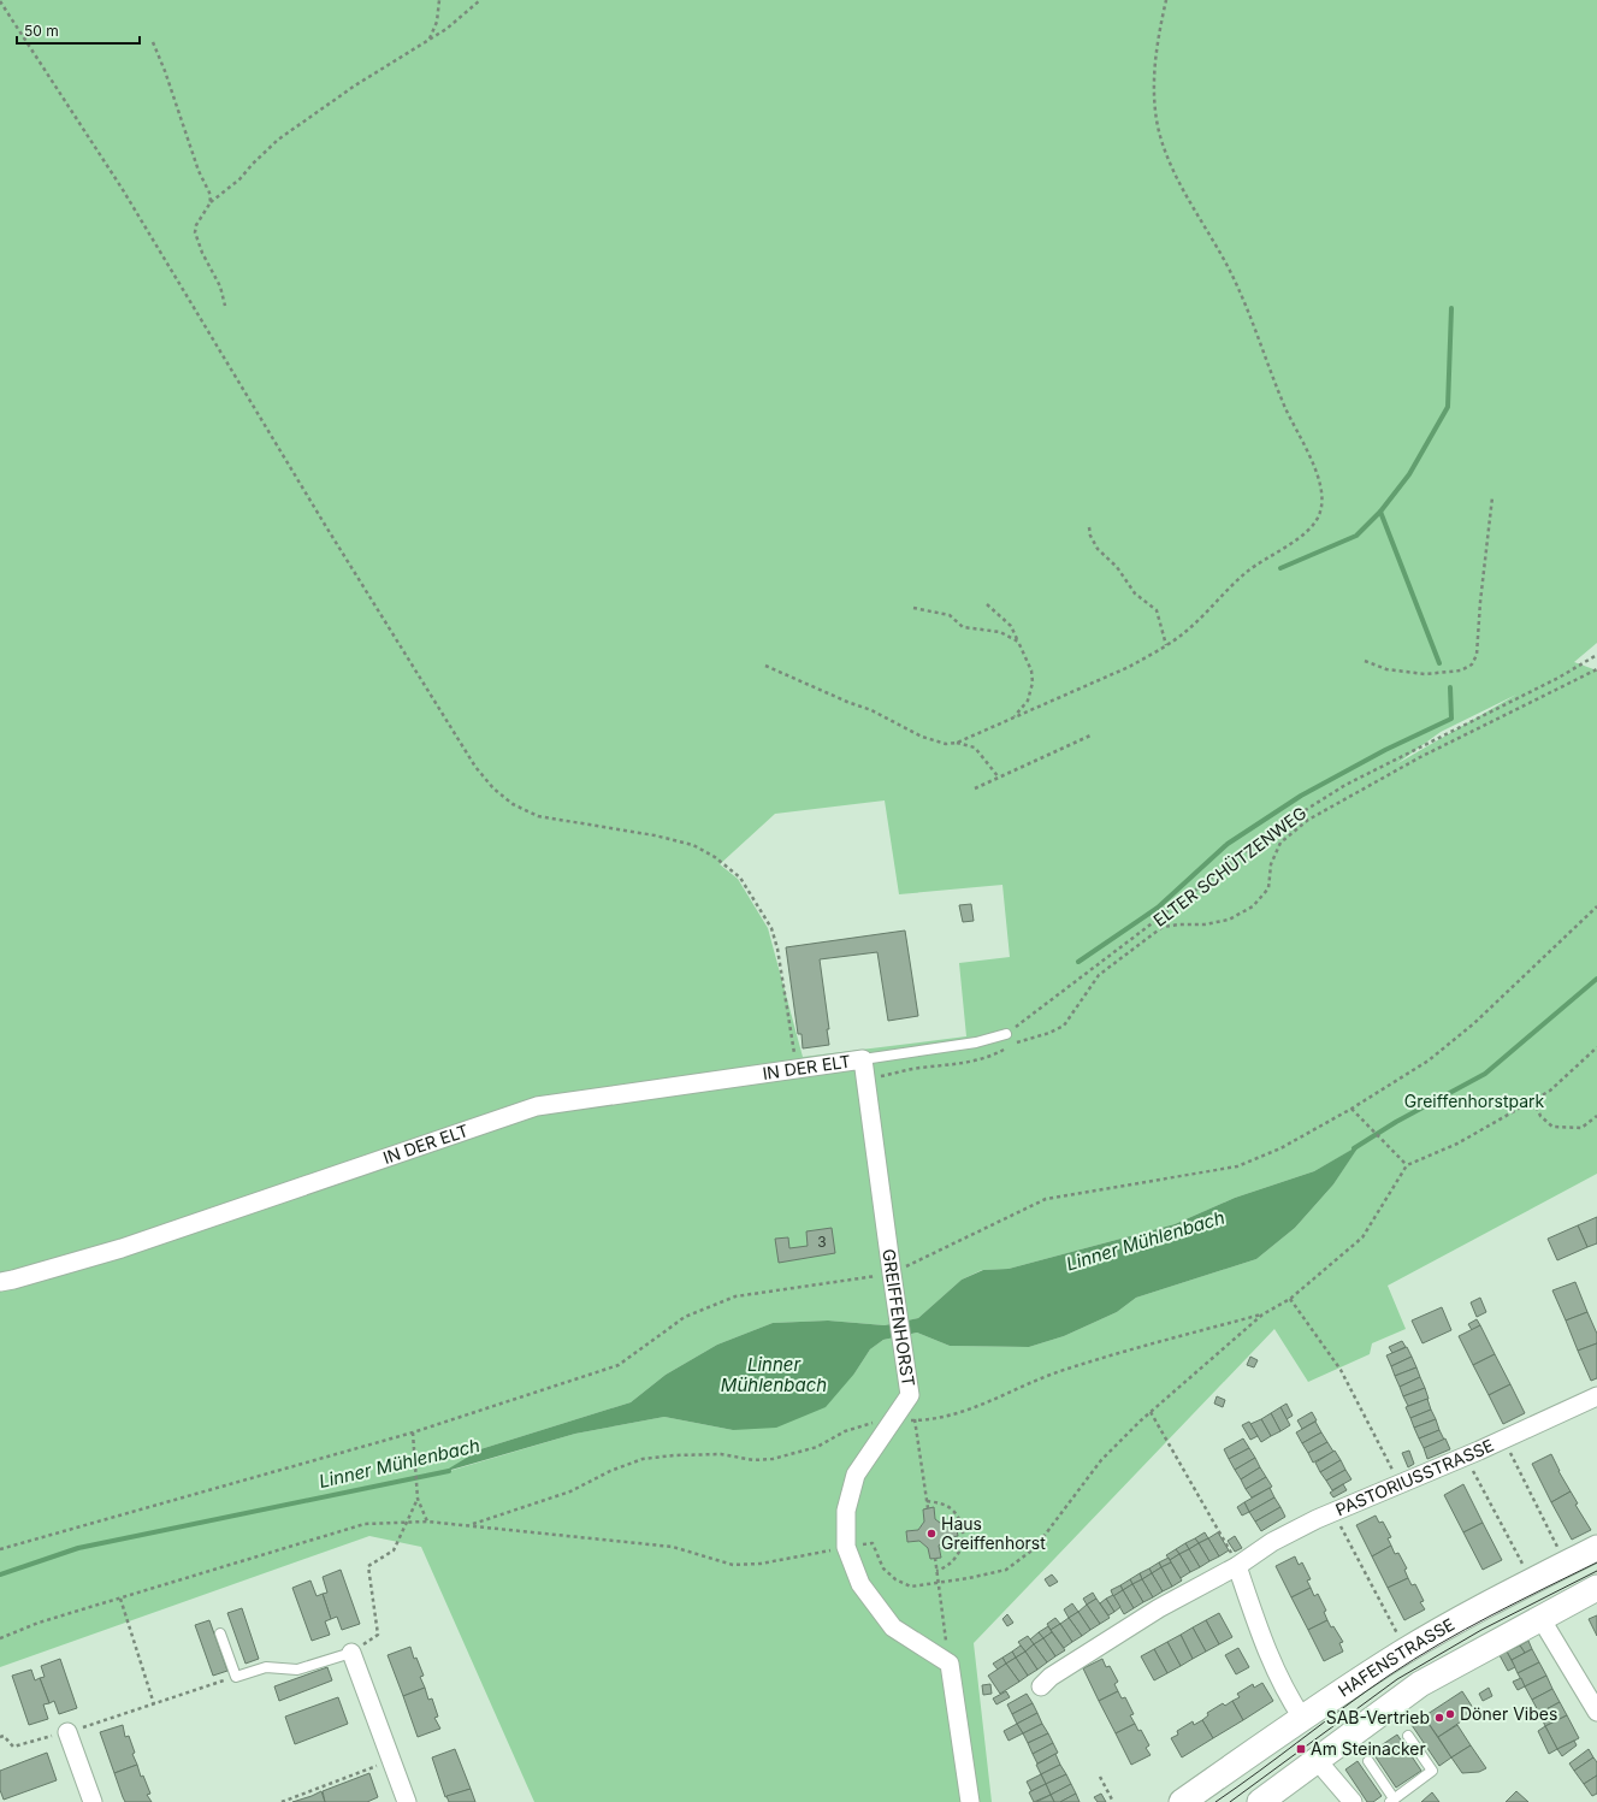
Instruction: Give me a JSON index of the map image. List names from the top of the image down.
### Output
{
  "streets": {
    "main road": ["HAFENSTRASSE"],
    "street": ["IN DER ELT", "GREIFFENHORST", "PASTORIUSSTRASSE"],
    "path": ["ELTER SCHÜTZENWEG"]
  },
  "crossings": [
    ["IN DER ELT", "GREIFFENHORST"]
  ],
  "water": ["Linner Mühlenbach"],
  "parks": ["Greiffenhorstpark"],
  "places": {
    "other": ["Haus Greiffenhorst", "Döner Vibes", "SAB-Vertrieb"],
    "transit": ["Am Steinacker"]
  },
  "house_numbers": ["3"],
  "scale_bar": "50 m"
}
